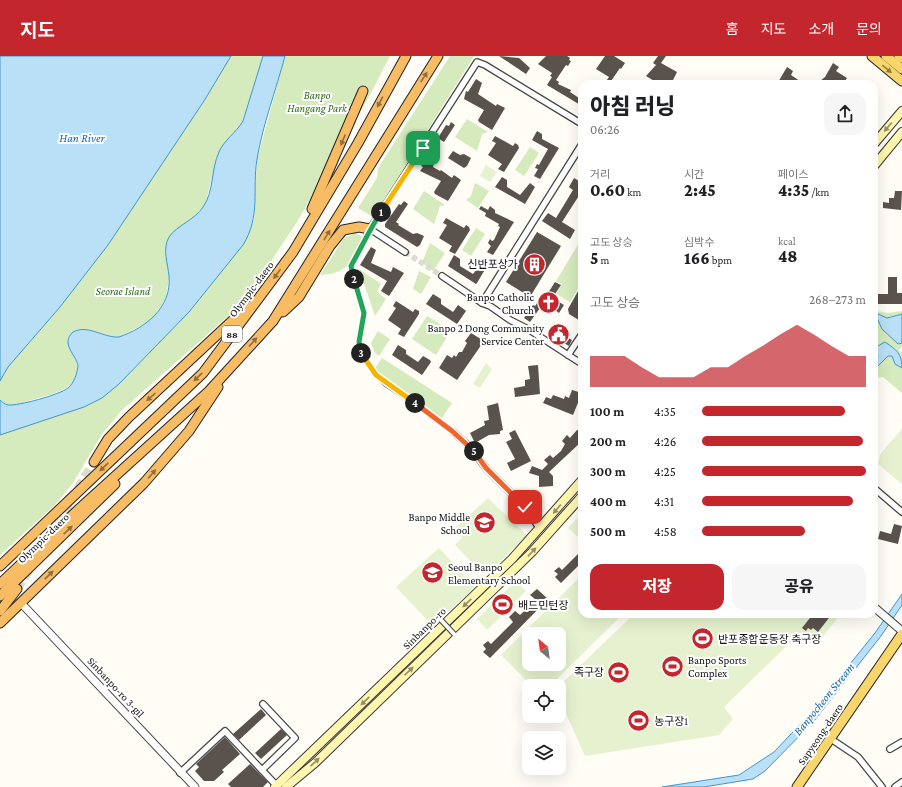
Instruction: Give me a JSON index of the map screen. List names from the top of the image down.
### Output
{
  "streets": {
    "highway": ["Olympic-daero", "88"],
    "main road": ["Sinbanpo-ro", "Sapyeong-daero"],
    "street": ["Sinbanpo-ro 3-gil"]
  },
  "water": ["Han River", "Banpocheon Stream"],
  "parks": ["Banpo Hangang Park", "Seorae Island"],
  "places": {
    "building": ["신반포상가"],
    "church": ["Banpo Catholic Church"],
    "public building": ["Banpo 2 Dong Community Service Center"],
    "school or university": ["Banpo Middle School", "Seoul Banpo Elementary School"],
    "sports": [
      "배드민턴장",
      "반포종합운동장 축구장",
      "Banpo Sports Complex",
      "족구장",
      "농구장1"
    ]
  },
  "north": "top left",
  "page": {
    "header": "지도",
    "nav": [
      "홈",
      "지도",
      "소개",
      "문의"
    ],
    "heading": ["아침 러닝", "06:26"],
    "stats": [
      ["거리", "0.60 km"],
      ["시간", "2:45"],
      ["페이스", "4:35 /km"],
      ["고도 상승", "5 m"],
      ["심박수", "166 bpm"],
      ["kcal", "48"]
    ],
    "pins": [
      "1",
      "2",
      "3",
      "4",
      "5"
    ],
    "chart": ["고도 상승", "268–273 m"],
    "list": [
      {
        "name": "100 m",
        "note": "4:35"
      },
      {
        "name": "200 m",
        "note": "4:26"
      },
      {
        "name": "300 m",
        "note": "4:25"
      },
      {
        "name": "400 m",
        "note": "4:31"
      },
      {
        "name": "500 m",
        "note": "4:58"
      }
    ],
    "buttons": ["저장", "공유"]
  }
}
